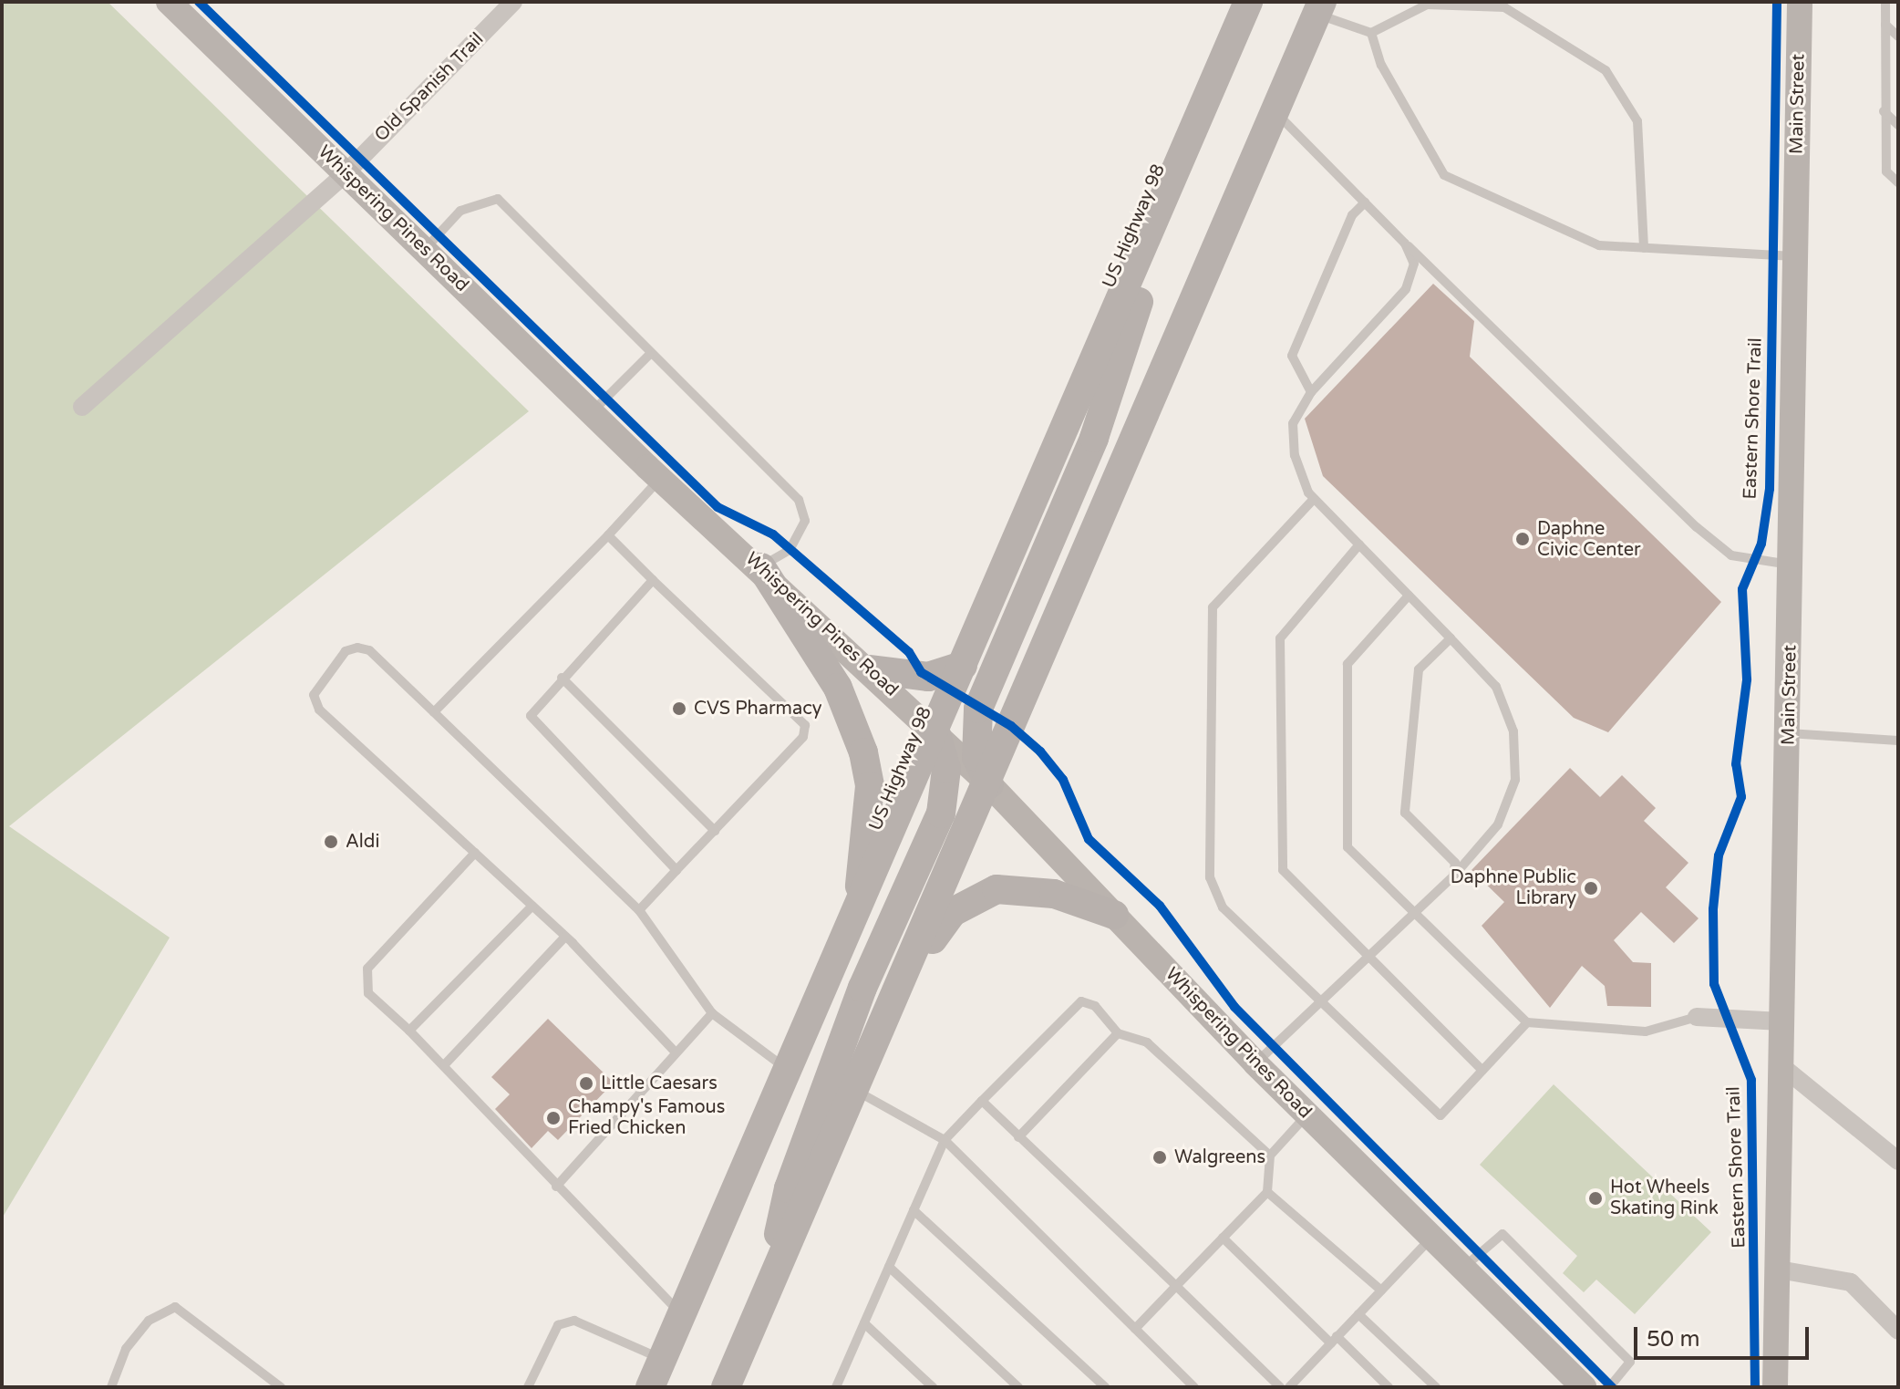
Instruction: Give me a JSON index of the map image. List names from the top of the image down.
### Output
{
  "streets": {
    "main road": ["US Highway 98"],
    "street": ["Old Spanish Trail", "Main Street", "Whispering Pines Road"],
    "cycle path": ["Eastern Shore Trail"]
  },
  "crossings": [
    ["Old Spanish Trail", "Whispering Pines Road"],
    ["Whispering Pines Road", "US Highway 98"]
  ],
  "places": [
    "Daphne Civic Center",
    "CVS Pharmacy",
    "Aldi",
    "Daphne Public Library",
    "Little Caesars",
    "Champy's Famous Fried Chicken",
    "Walgreens",
    "Hot Wheels Skating Rink"
  ],
  "scale_bar": "50 m"
}
